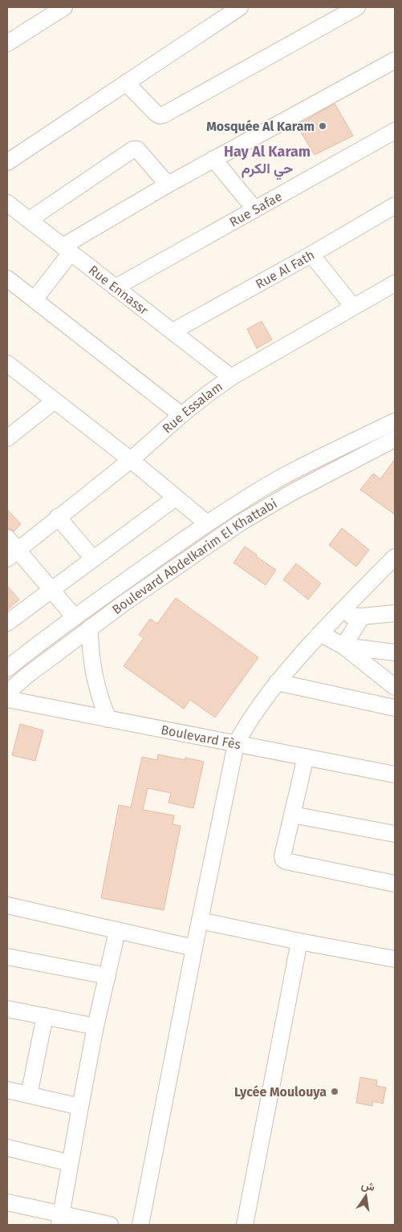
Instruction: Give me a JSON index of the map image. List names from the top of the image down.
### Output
{
  "streets": {
    "street": [
      "Rue Safae",
      "Rue Al Fath",
      "Rue Ennassr",
      "Rue Essalam",
      "Boulevard Abdelkarim El Khattabi",
      "Boulevard Fès"
    ]
  },
  "crossings": [
    ["Rue Safae", "Rue Ennassr"],
    ["Rue Al Fath", "Rue Ennassr"],
    ["Rue Ennassr", "Rue Essalam"]
  ],
  "districts": ["Hay Al Karam حي الكرم"],
  "places": ["Mosquée Al Karam", "Lycée Moulouya"],
  "north": "top"
}
